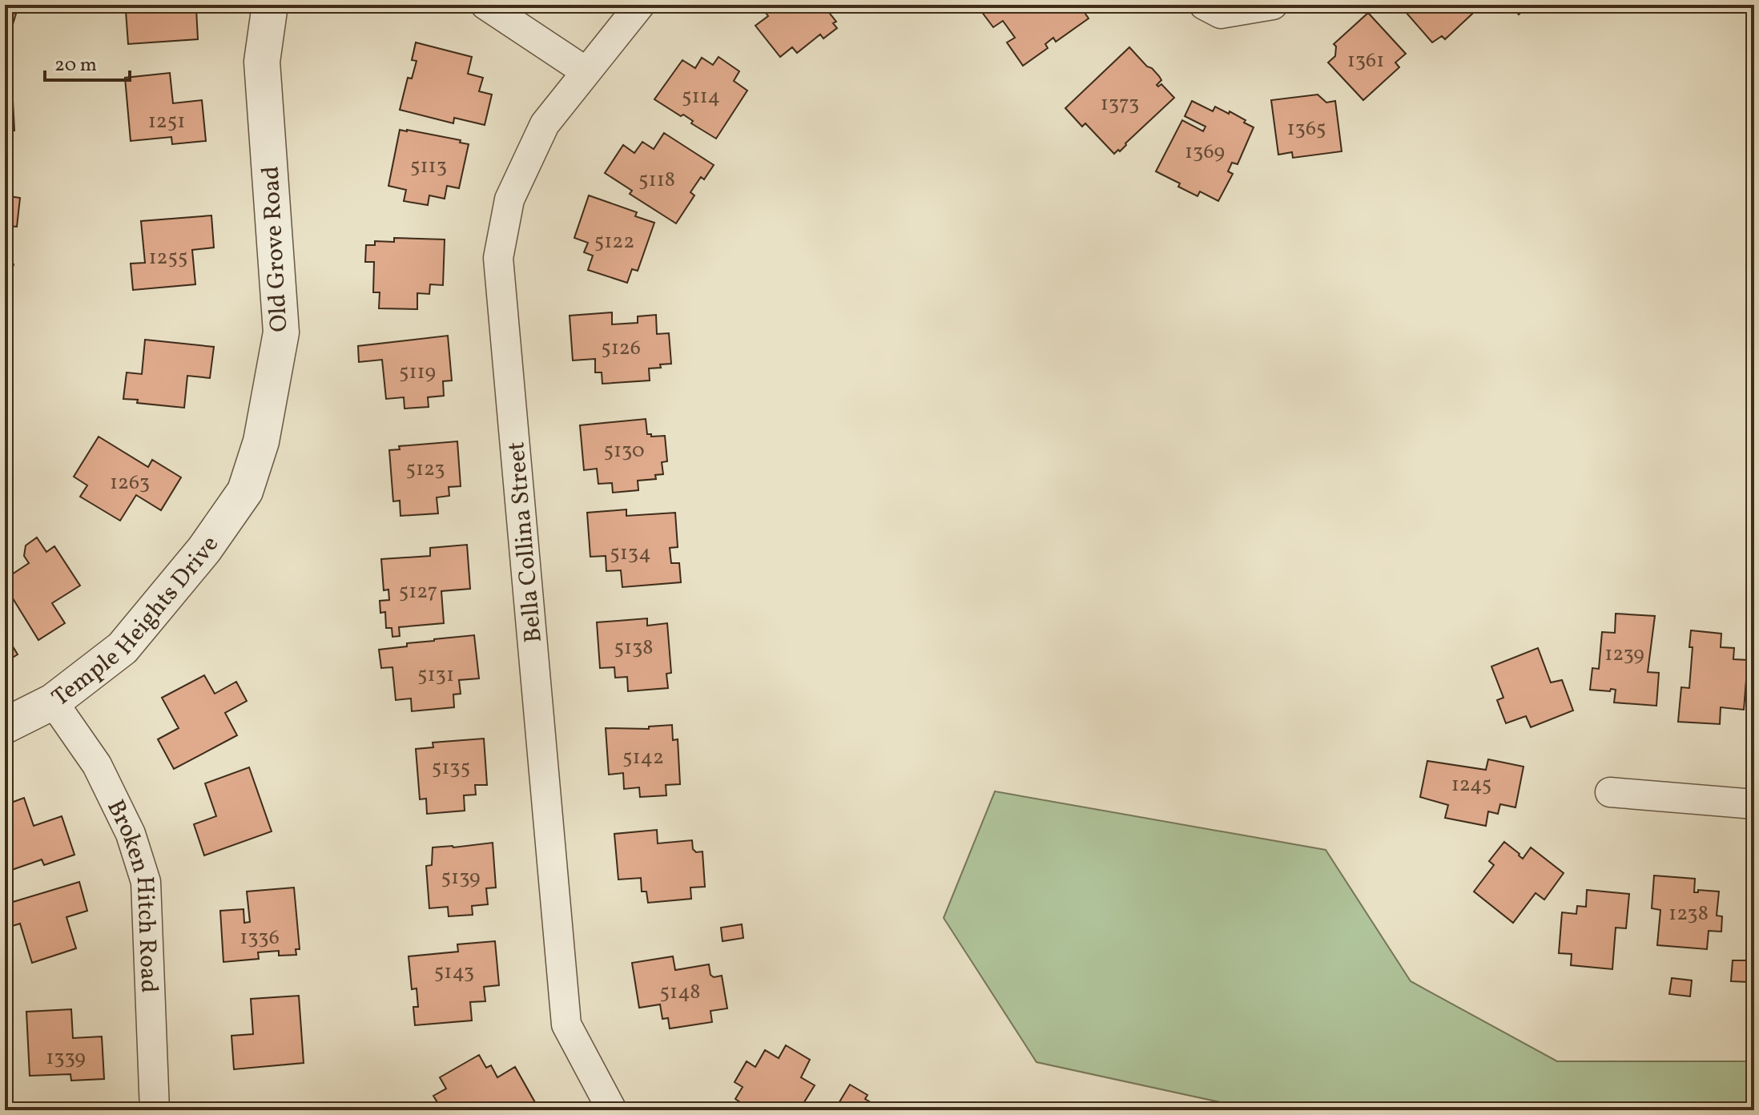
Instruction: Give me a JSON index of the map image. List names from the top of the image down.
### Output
{
  "streets": {
    "street": [
      "Old Grove Road",
      "Bella Collina Street",
      "Temple Heights Drive",
      "Broken Hitch Road"
    ]
  },
  "crossings": [
    ["Old Grove Road", "Temple Heights Drive"],
    ["Temple Heights Drive", "Broken Hitch Road"]
  ],
  "house_numbers": [
    "1361",
    "5114",
    "1373",
    "1251",
    "1365",
    "1369",
    "5113",
    "5118",
    "5122",
    "1255",
    "5126",
    "5119",
    "5130",
    "5123",
    "1263",
    "5134",
    "5127",
    "5138",
    "1239",
    "5131",
    "5142",
    "5135",
    "1245",
    "5139",
    "1238",
    "1336",
    "5143",
    "5148",
    "1339"
  ],
  "scale_bar": "20 m"
}
